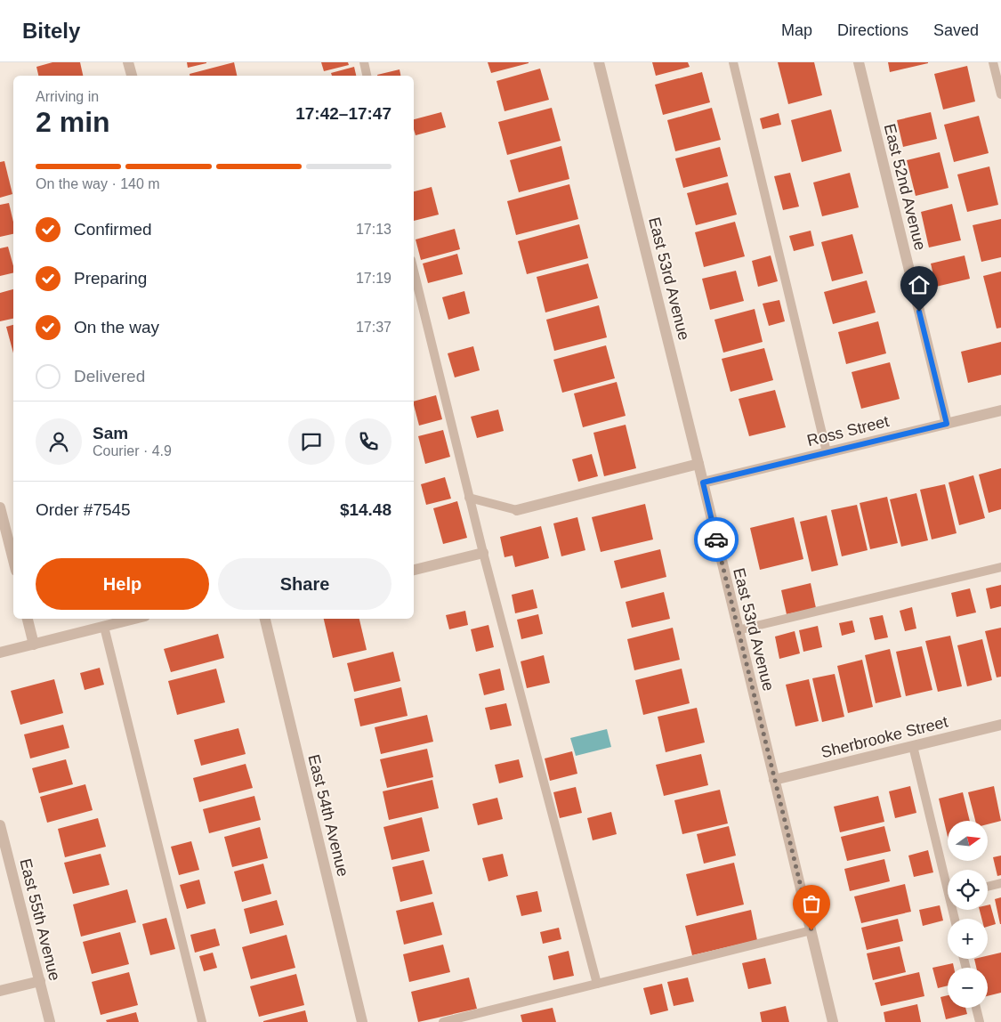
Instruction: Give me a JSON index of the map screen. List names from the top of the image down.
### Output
{
  "streets": {
    "street": [
      "East 52nd Avenue",
      "East 53rd Avenue",
      "Ross Street",
      "Sherbrooke Street",
      "East 54th Avenue",
      "East 55th Avenue"
    ]
  },
  "crossings": [
    ["East 52nd Avenue", "Ross Street"],
    ["East 53rd Avenue", "Ross Street"],
    ["East 53rd Avenue", "Sherbrooke Street"]
  ],
  "north": "right",
  "page": {
    "header": "Bitely",
    "nav": ["Map", "Directions", "Saved"],
    "heading": ["2 min", "Arriving in", "17:42–17:47"],
    "panel": [
      "Sam",
      "Courier · 4.9",
      "Order #7545",
      "$14.48"
    ],
    "bar": "On the way · 140 m",
    "list": [
      ["Confirmed", "17:13"],
      ["Preparing", "17:19"],
      ["On the way", "17:37"],
      "Delivered"
    ],
    "buttons": ["Help", "Share"],
    "map_buttons": ["+", "−"]
  }
}
